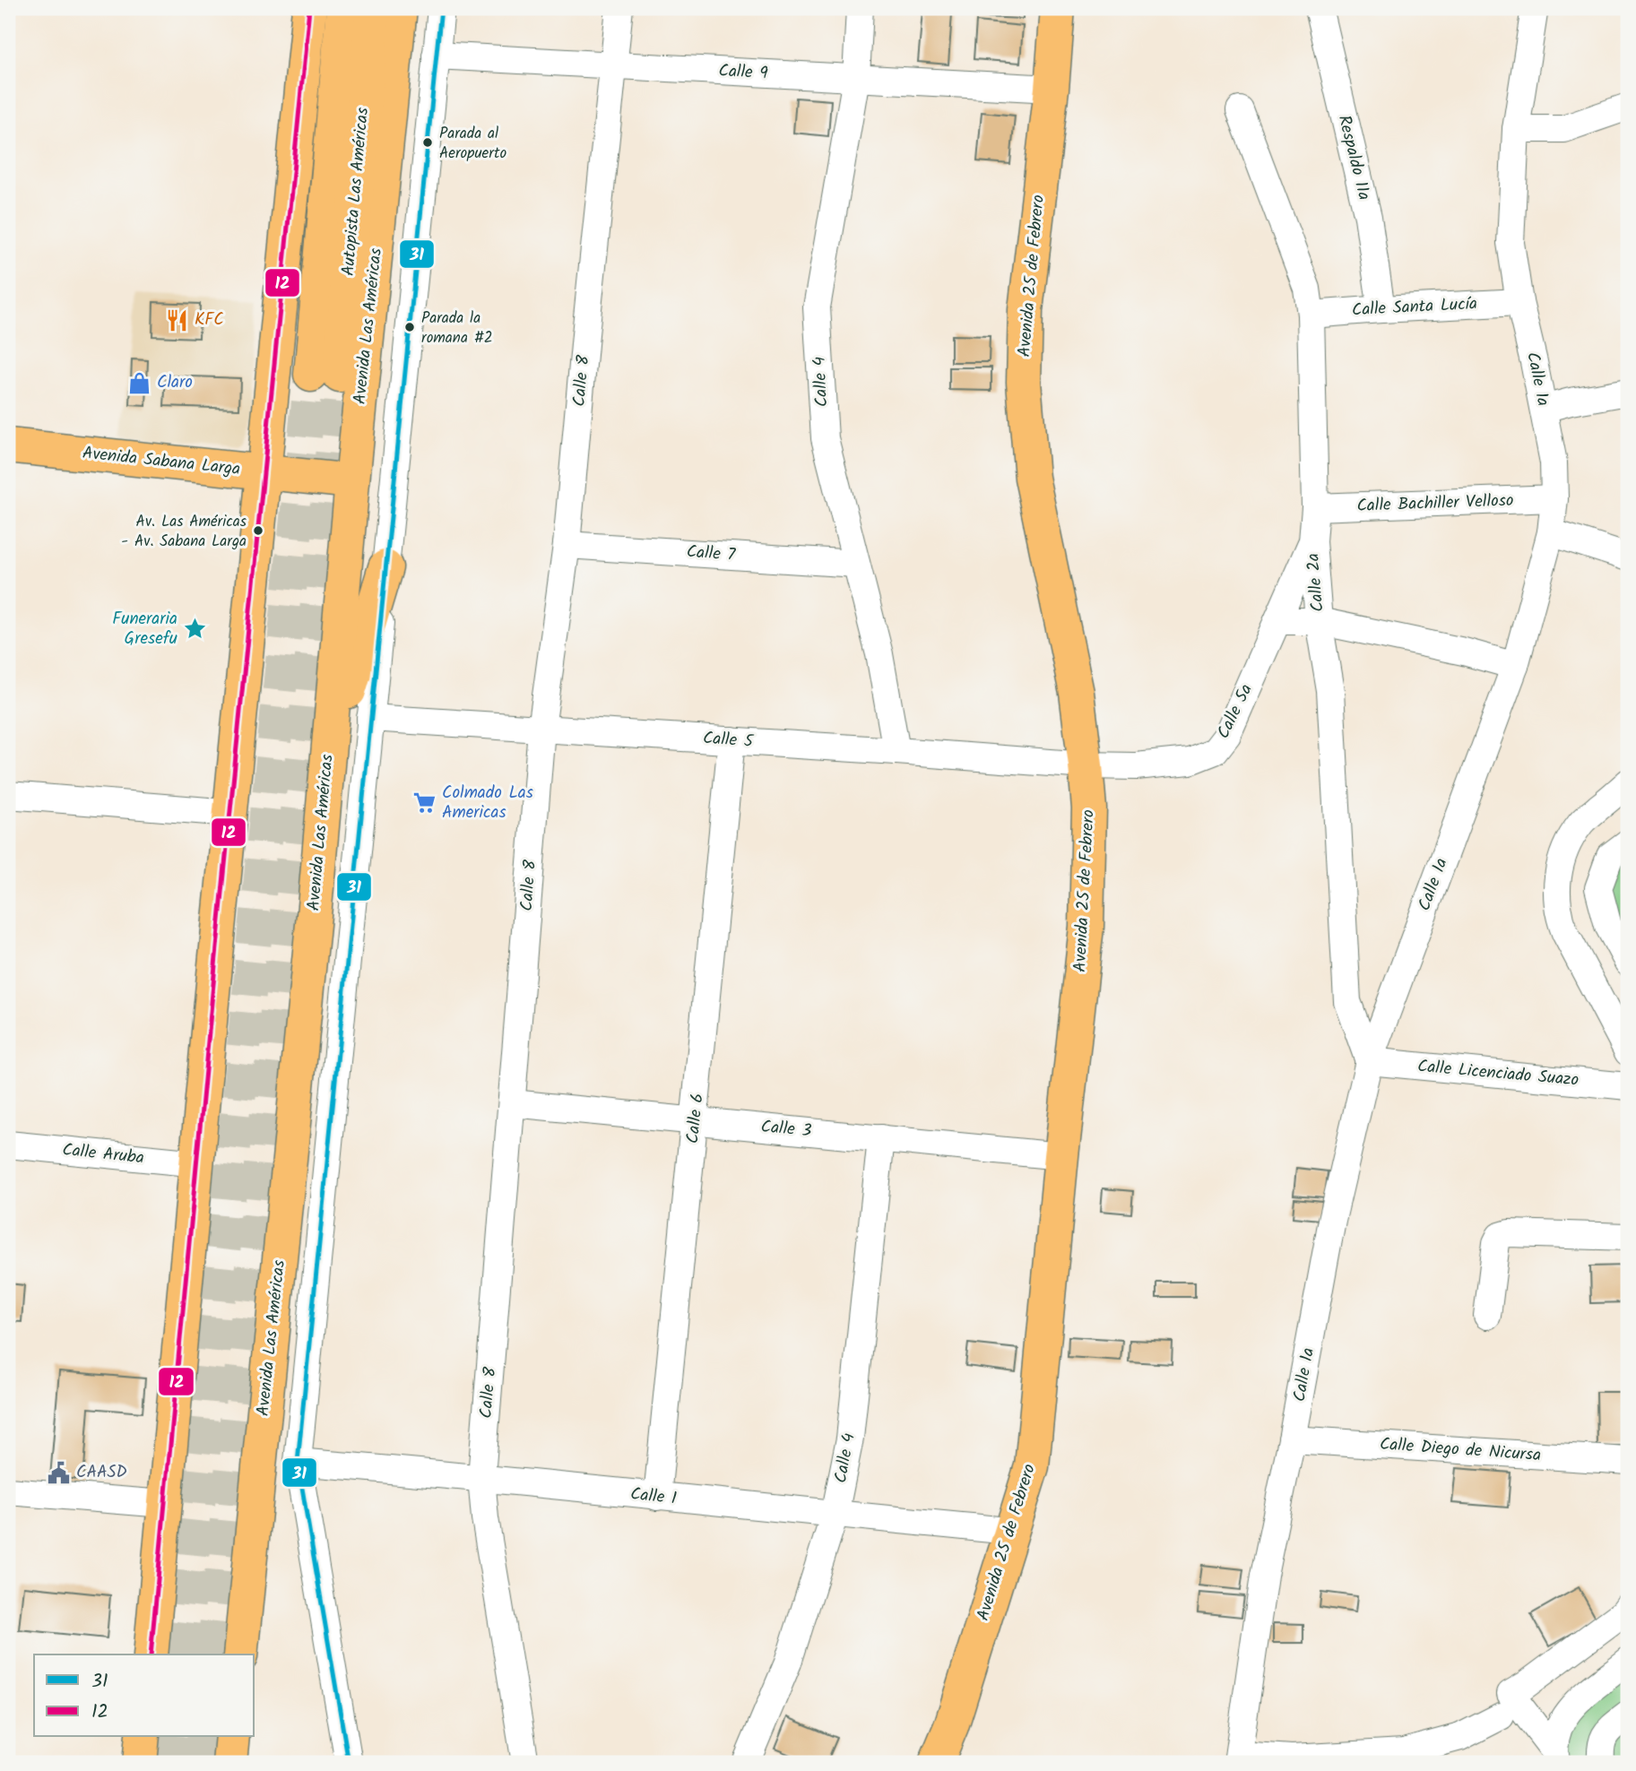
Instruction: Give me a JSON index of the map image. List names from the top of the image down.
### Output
{
  "streets": {
    "main road": [
      "Autopista Las Américas",
      "Avenida 25 de Febrero",
      "Avenida Las Américas",
      "Avenida Sabana Larga"
    ],
    "street": [
      "Calle 9",
      "Respaldo 11a",
      "Calle Santa Lucía",
      "Calle 1a",
      "Calle 8",
      "Calle 4",
      "Calle Bachiller Velloso",
      "Calle 7",
      "Calle 2a",
      "Calle 5a",
      "Calle 5",
      "Calle Licenciado Suazo",
      "Calle 6",
      "Calle 3",
      "Calle Aruba",
      "Calle Diego de Nicursa",
      "Calle 1"
    ]
  },
  "crossings": [
    ["Calle 9", "Avenida 25 de Febrero"],
    ["Calle 9", "Calle 8"],
    ["Calle 9", "Calle 4"],
    ["Respaldo 11a", "Calle Santa Lucía"],
    ["Avenida 25 de Febrero", "Calle 5a"],
    ["Avenida 25 de Febrero", "Calle 5"],
    ["Avenida 25 de Febrero", "Calle 3"],
    ["Avenida 25 de Febrero", "Calle 1"],
    ["Calle Santa Lucía", "Calle 1a"],
    ["Calle Santa Lucía", "Calle 2a"],
    ["Avenida Las Américas", "Avenida Sabana Larga"],
    ["Calle 1a", "Calle Bachiller Velloso"],
    ["Calle 1a", "Calle 2a"],
    ["Calle 1a", "Calle Licenciado Suazo"],
    ["Calle 1a", "Calle Diego de Nicursa"],
    ["Calle 8", "Calle 7"],
    ["Calle 8", "Calle 5"],
    ["Calle 8", "Calle 3"],
    ["Calle 8", "Calle 1"],
    ["Calle 4", "Calle 7"],
    ["Calle 4", "Calle 5"],
    ["Calle 4", "Calle 3"],
    ["Calle 4", "Calle 1"],
    ["Calle Bachiller Velloso", "Calle 2a"],
    ["Calle 2a", "Calle 5a"],
    ["Calle 2a", "Calle Licenciado Suazo"],
    ["Calle 5a", "Calle 5"],
    ["Calle 5", "Calle 6"],
    ["Calle 6", "Calle 3"],
    ["Calle 6", "Calle 1"]
  ],
  "places": {
    "other": ["Parada al Aeropuerto", "Parada la romana #2", "Av. Las Américas - Av. Sabana Larga"],
    "restaurant": ["KFC"],
    "shop": ["Claro"],
    "place": ["Funeraria Gresefu"],
    "supermarket": ["Colmado Las Americas"],
    "public building": ["CAASD"]
  },
  "lines": ["transit line 31", "transit line 12"],
  "legend": ["31", "12"]
}
